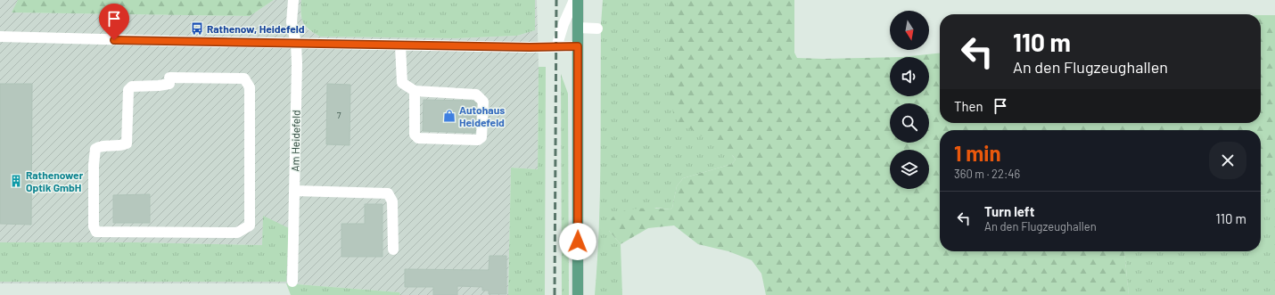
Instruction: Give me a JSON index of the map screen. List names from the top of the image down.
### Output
{
  "streets": {
    "street": ["Am Heidefeld"]
  },
  "places": {
    "bus stop": ["Rathenow, Heidefeld"],
    "shop": ["Autohaus Heidefeld"],
    "building": ["Rathenower Optik GmbH"]
  },
  "house_numbers": ["7"],
  "north": "bottom",
  "page": {
    "turn": ["110 m", "An den Flugzeughallen"],
    "then": "Then",
    "heading": ["1 min", "360 m · 22:46"],
    "list": [
      {
        "name": "Turn left",
        "note": "An den Flugzeughallen",
        "value": "110 m"
      }
    ]
  }
}
